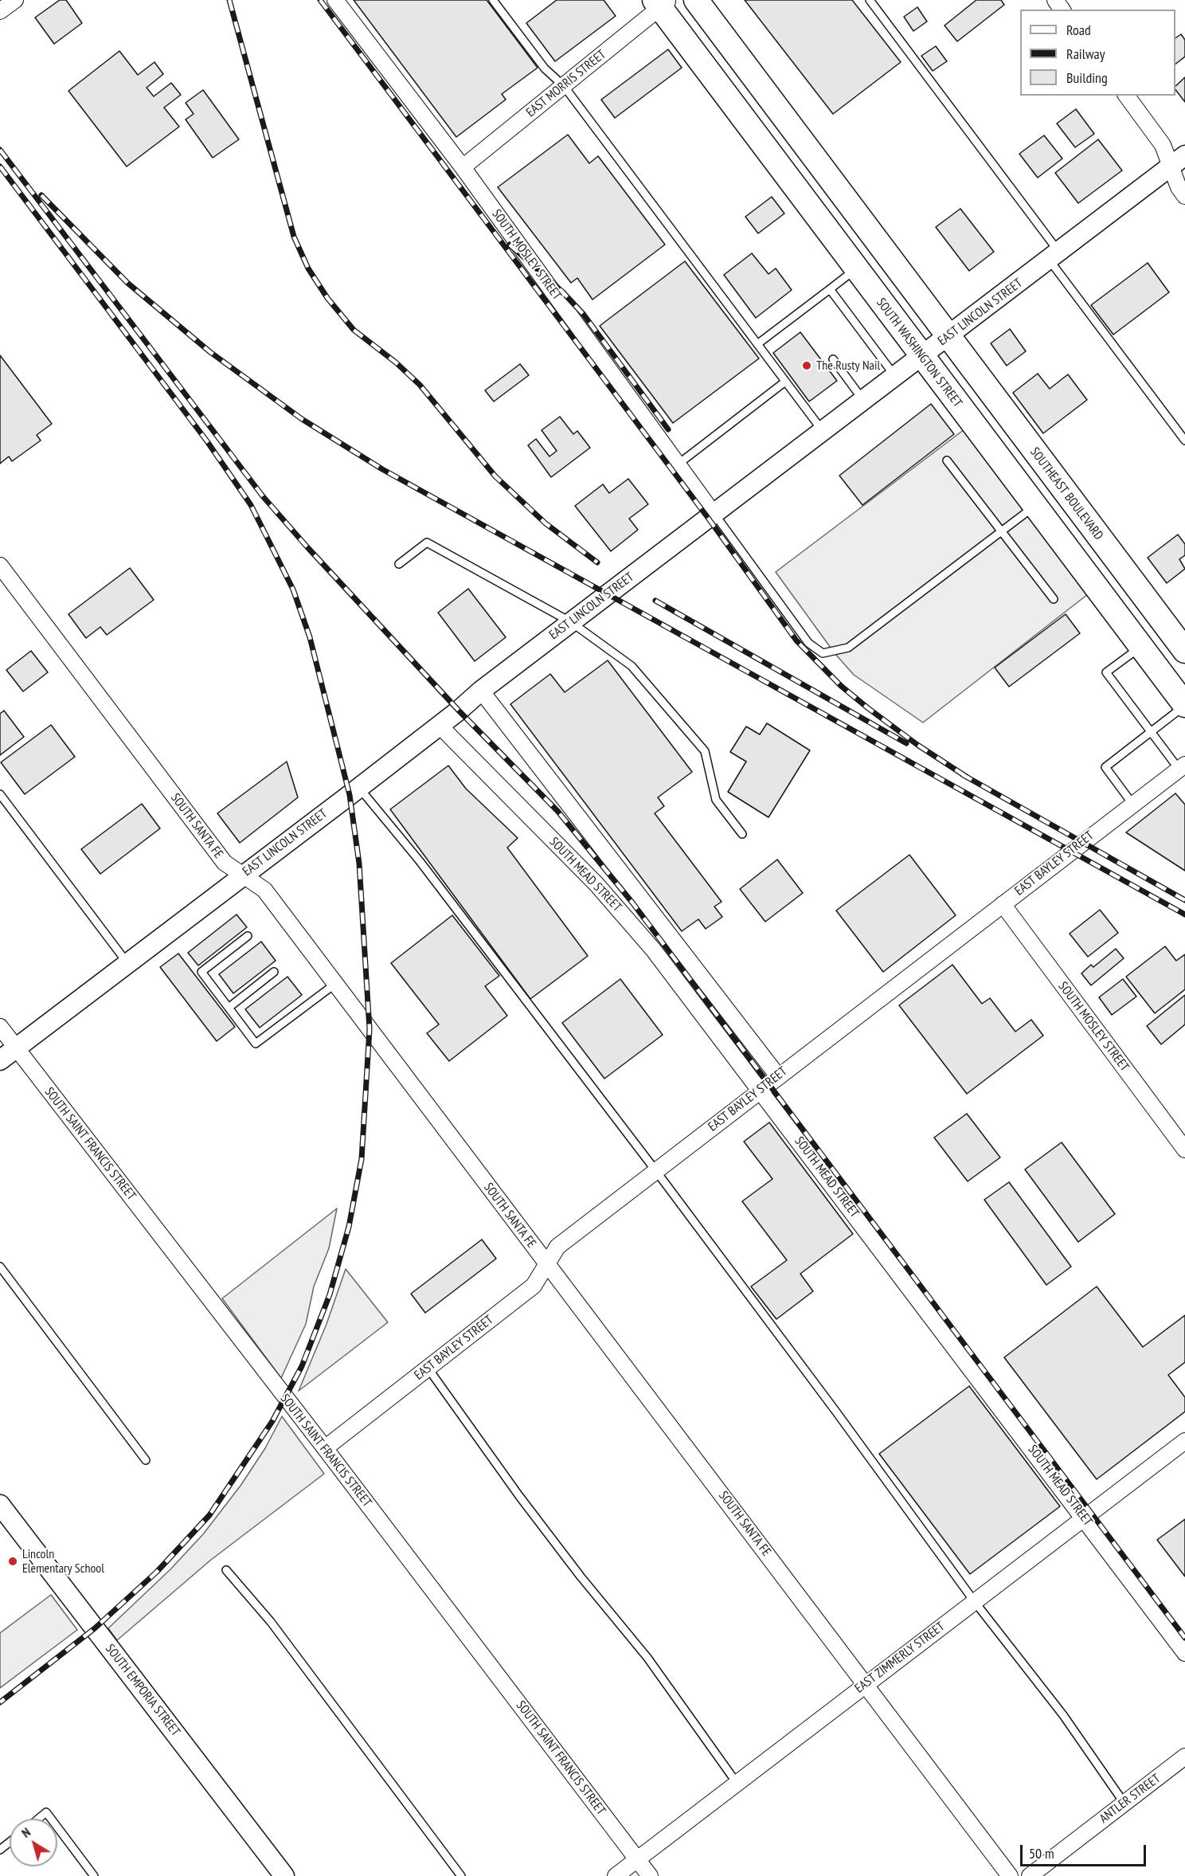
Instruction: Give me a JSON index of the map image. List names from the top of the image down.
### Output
{
  "streets": {
    "main road": ["SOUTH WASHINGTON STREET", "SOUTHEAST BOULEVARD"],
    "street": [
      "EAST MORRIS STREET",
      "SOUTH MOSLEY STREET",
      "EAST LINCOLN STREET",
      "SOUTH SANTA FE",
      "EAST BAYLEY STREET",
      "SOUTH MEAD STREET",
      "SOUTH SAINT FRANCIS STREET",
      "EAST ZIMMERLY STREET",
      "SOUTH EMPORIA STREET",
      "ANTLER STREET"
    ]
  },
  "crossings": [
    ["EAST MORRIS STREET", "SOUTH MOSLEY STREET"],
    ["EAST MORRIS STREET", "SOUTH WASHINGTON STREET"],
    ["SOUTH MOSLEY STREET", "EAST LINCOLN STREET"],
    ["SOUTH MOSLEY STREET", "EAST BAYLEY STREET"],
    ["EAST LINCOLN STREET", "SOUTH WASHINGTON STREET"],
    ["EAST LINCOLN STREET", "SOUTHEAST BOULEVARD"],
    ["EAST LINCOLN STREET", "SOUTH SANTA FE"],
    ["EAST LINCOLN STREET", "SOUTH MEAD STREET"],
    ["EAST LINCOLN STREET", "SOUTH SAINT FRANCIS STREET"],
    ["SOUTH SANTA FE", "EAST BAYLEY STREET"],
    ["SOUTH SANTA FE", "EAST ZIMMERLY STREET"],
    ["EAST BAYLEY STREET", "SOUTH MEAD STREET"],
    ["EAST BAYLEY STREET", "SOUTH SAINT FRANCIS STREET"],
    ["SOUTH MEAD STREET", "EAST ZIMMERLY STREET"],
    ["SOUTH SAINT FRANCIS STREET", "EAST ZIMMERLY STREET"]
  ],
  "places": ["The Rusty Nail", "Lincoln Elementary School"],
  "legend": ["Road", "Railway", "Building"],
  "scale_bar": "50 m",
  "north": "top left"
}
